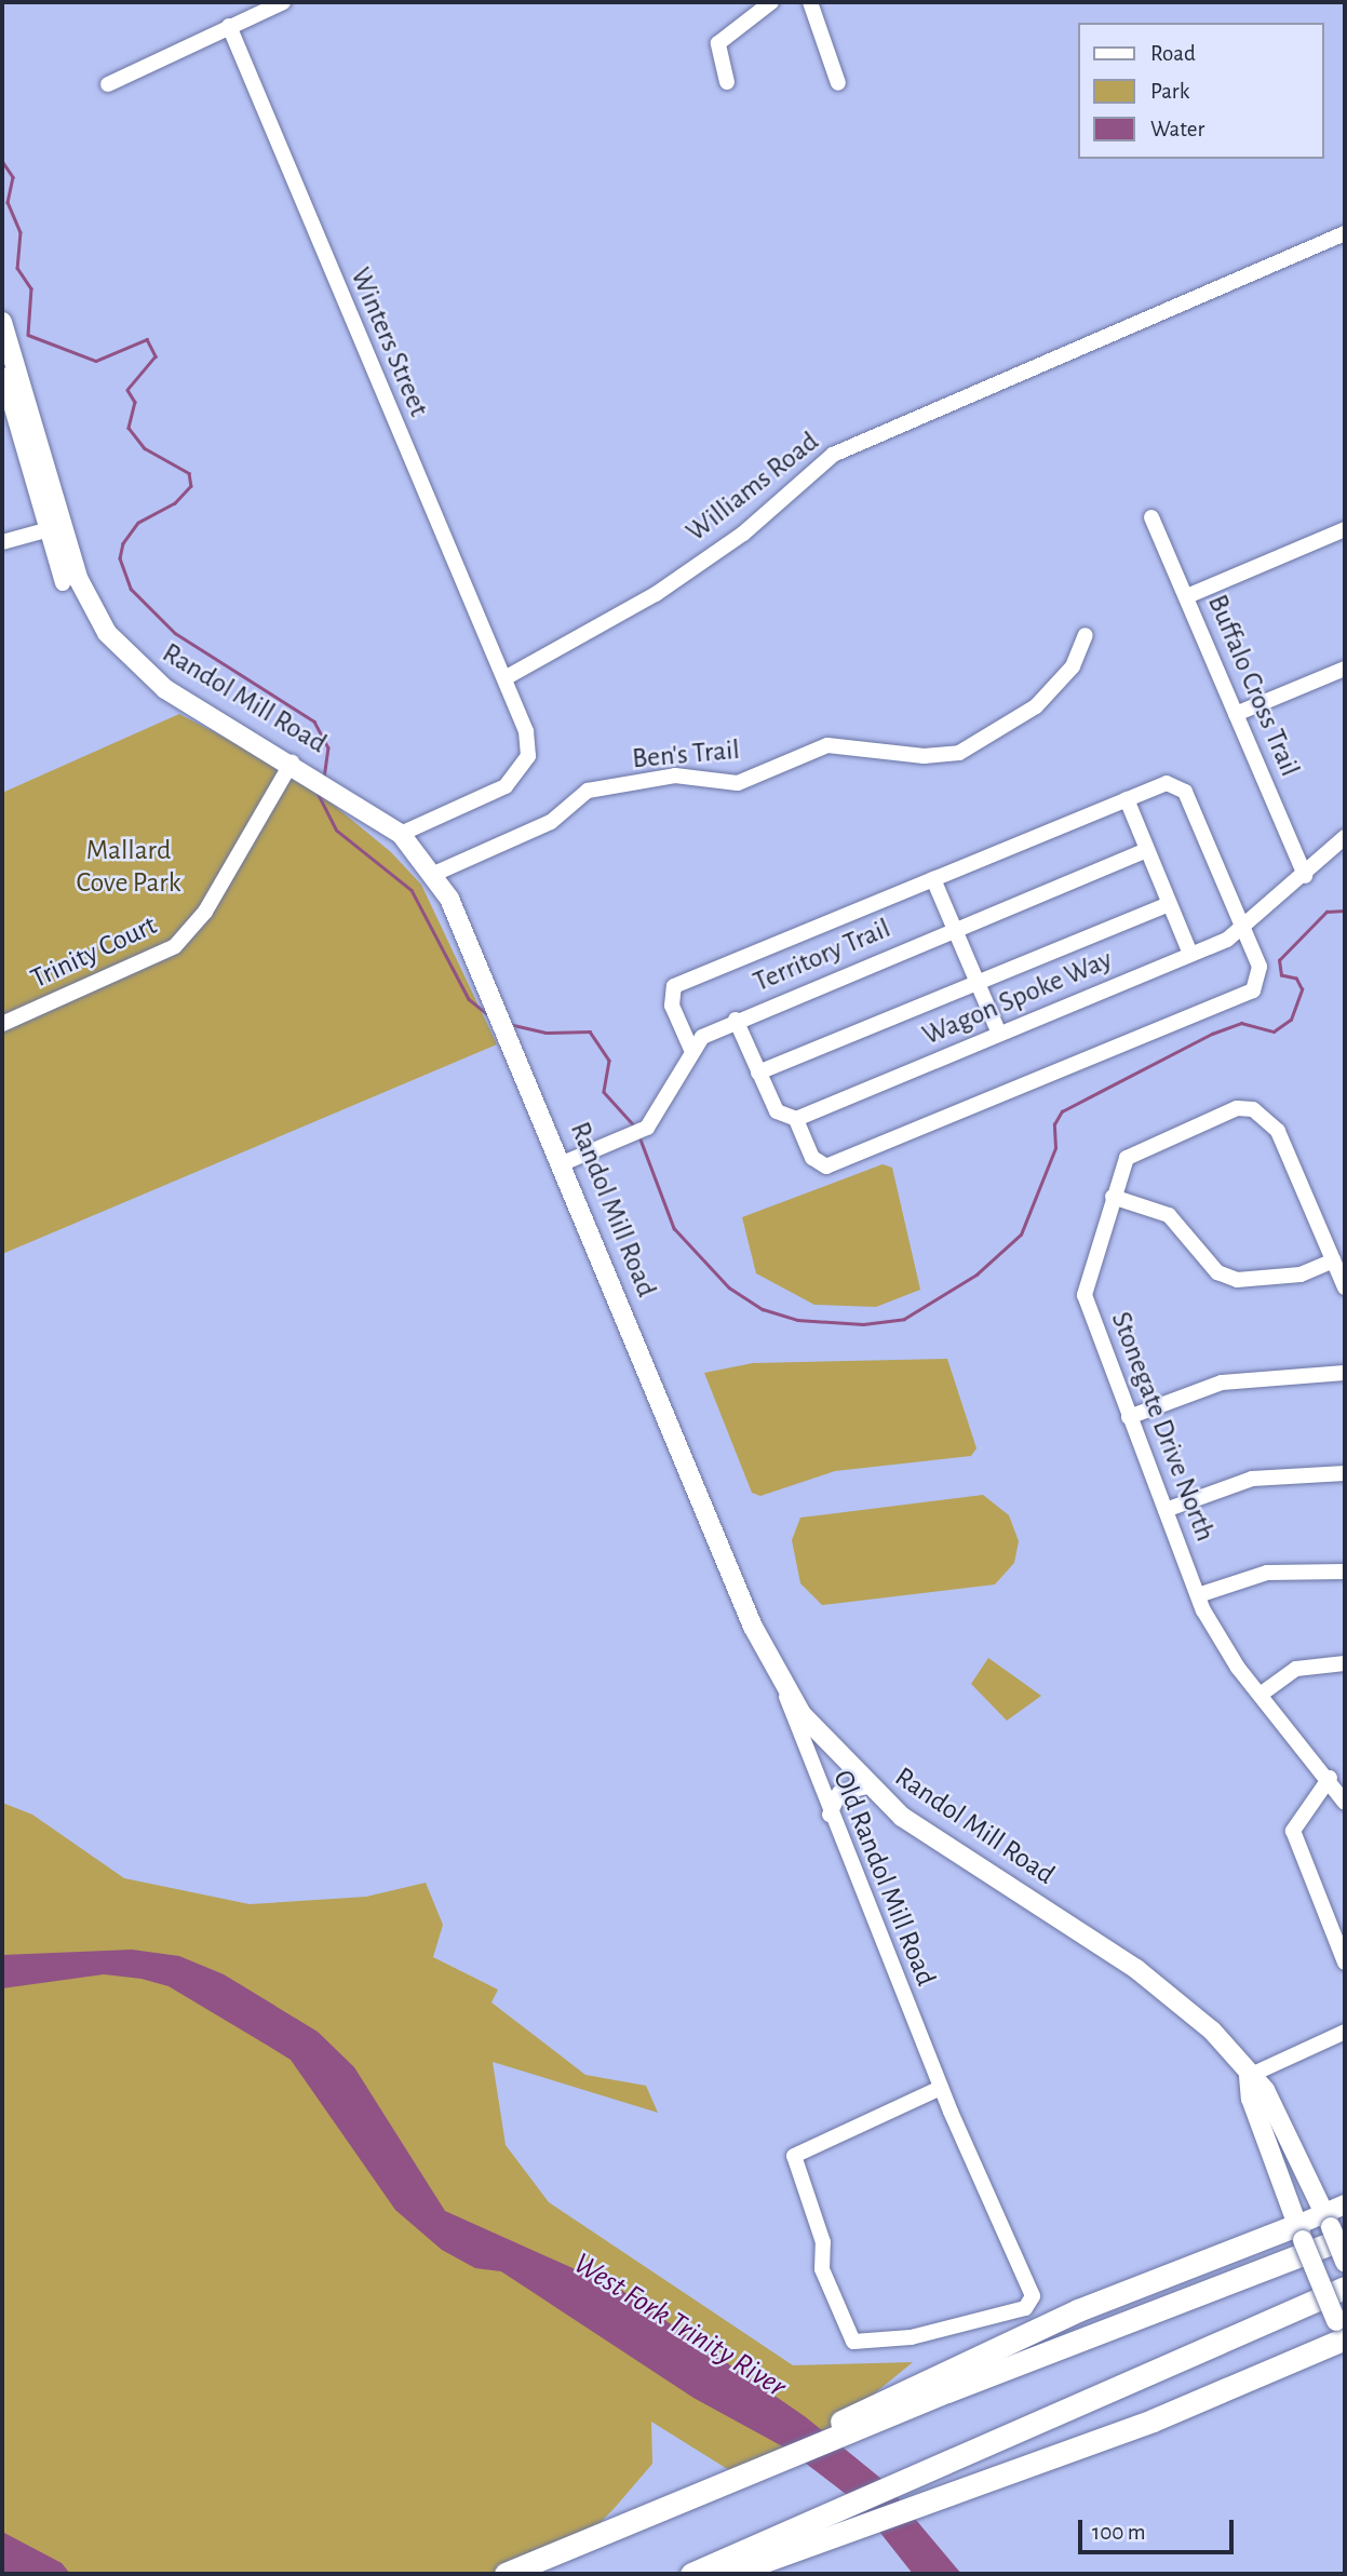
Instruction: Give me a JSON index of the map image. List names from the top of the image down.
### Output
{
  "streets": {
    "main road": ["Randol Mill Road"],
    "street": [
      "Winters Street",
      "Williams Road",
      "Buffalo Cross Trail",
      "Ben's Trail",
      "Trinity Court",
      "Territory Trail",
      "Wagon Spoke Way",
      "Stonegate Drive North",
      "Old Randol Mill Road"
    ]
  },
  "crossings": [
    ["Winters Street", "Williams Road"],
    ["Buffalo Cross Trail", "Wagon Spoke Way"],
    ["Randol Mill Road", "Ben's Trail"],
    ["Randol Mill Road", "Trinity Court"],
    ["Randol Mill Road", "Territory Trail"],
    ["Randol Mill Road", "Old Randol Mill Road"]
  ],
  "water": ["West Fork Trinity River"],
  "parks": ["Mallard Cove Park"],
  "legend": ["Road", "Park", "Water"],
  "scale_bar": "100 m"
}
